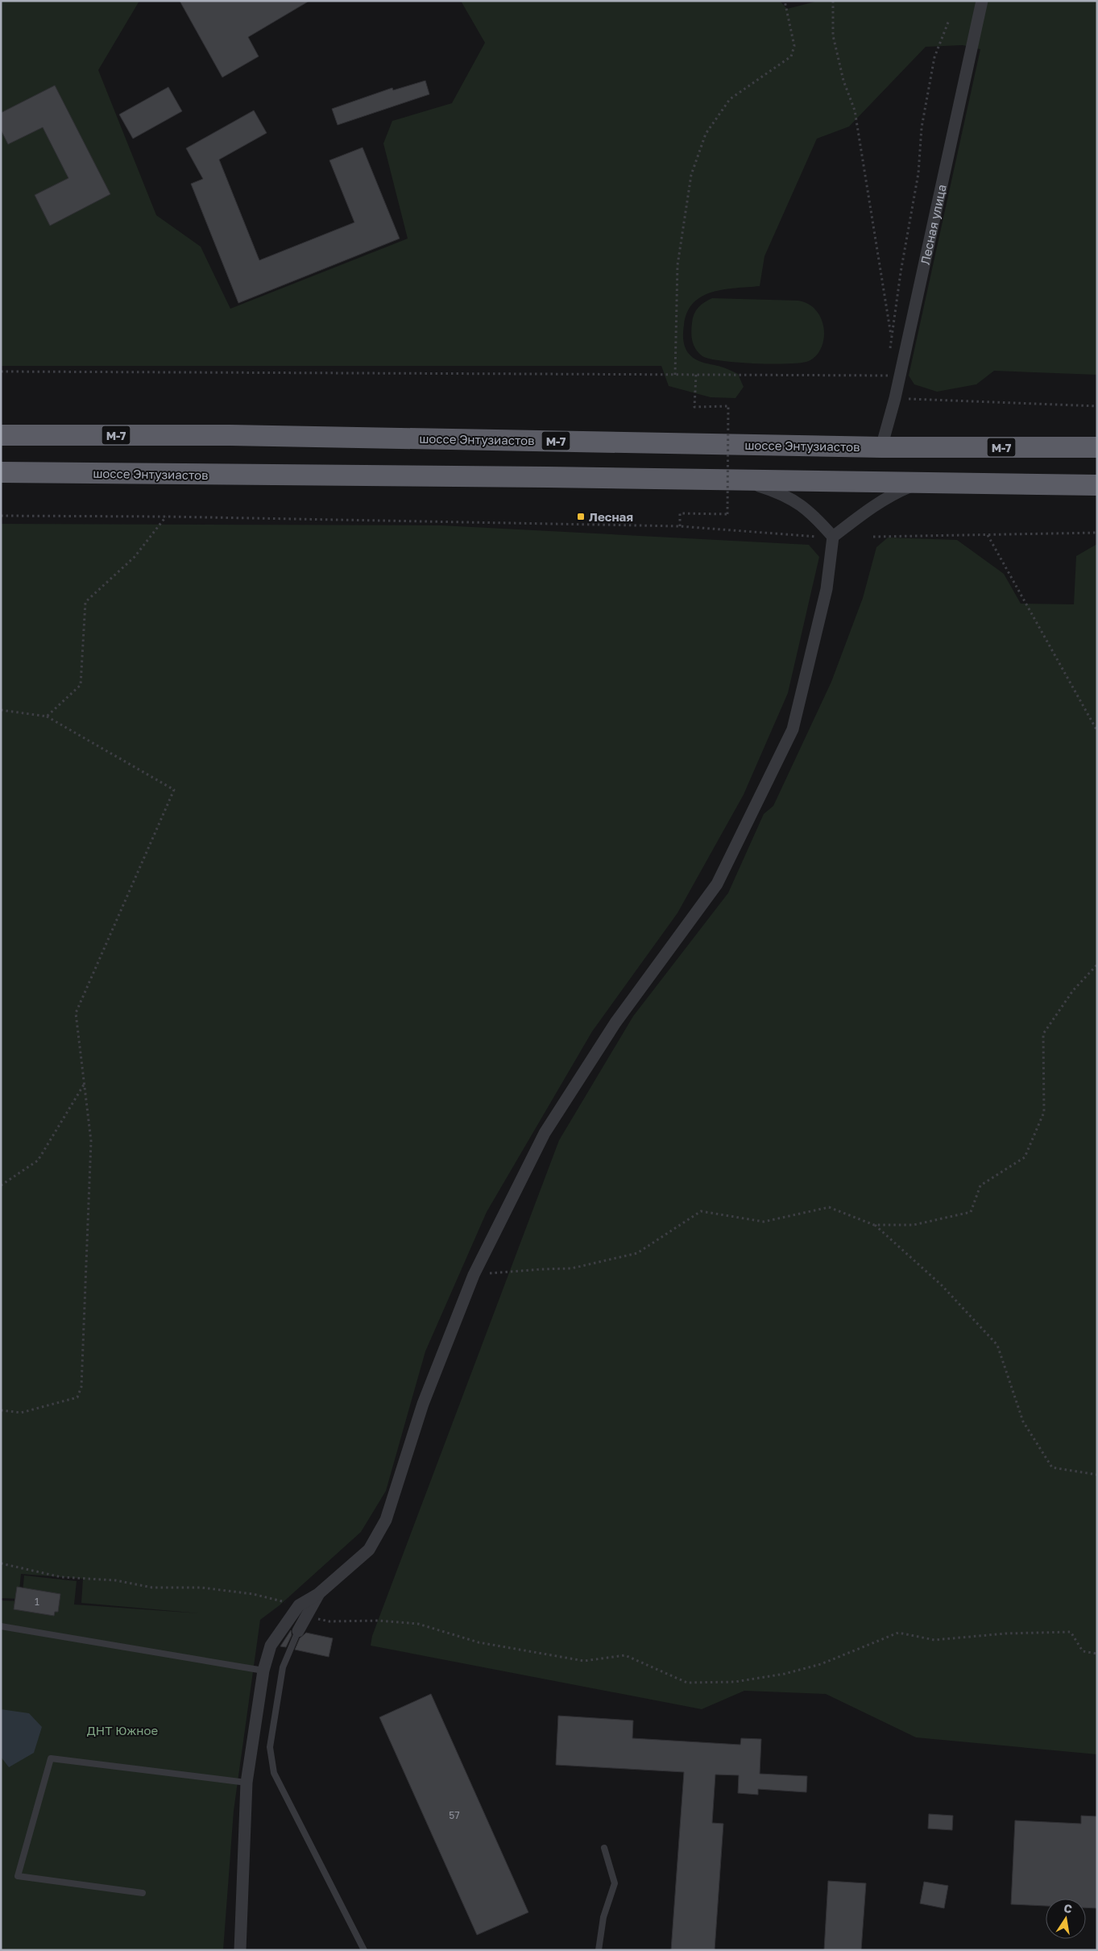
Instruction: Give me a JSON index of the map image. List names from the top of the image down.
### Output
{
  "streets": {
    "highway": ["М-7", "шоссе Энтузиастов"],
    "street": ["Лесная улица"]
  },
  "crossings": [
    ["Лесная улица", "шоссе Энтузиастов"]
  ],
  "parks": ["ДНТ Южное"],
  "places": {
    "transit": ["Лесная"]
  },
  "house_numbers": ["1", "57"],
  "north": "top"
}
